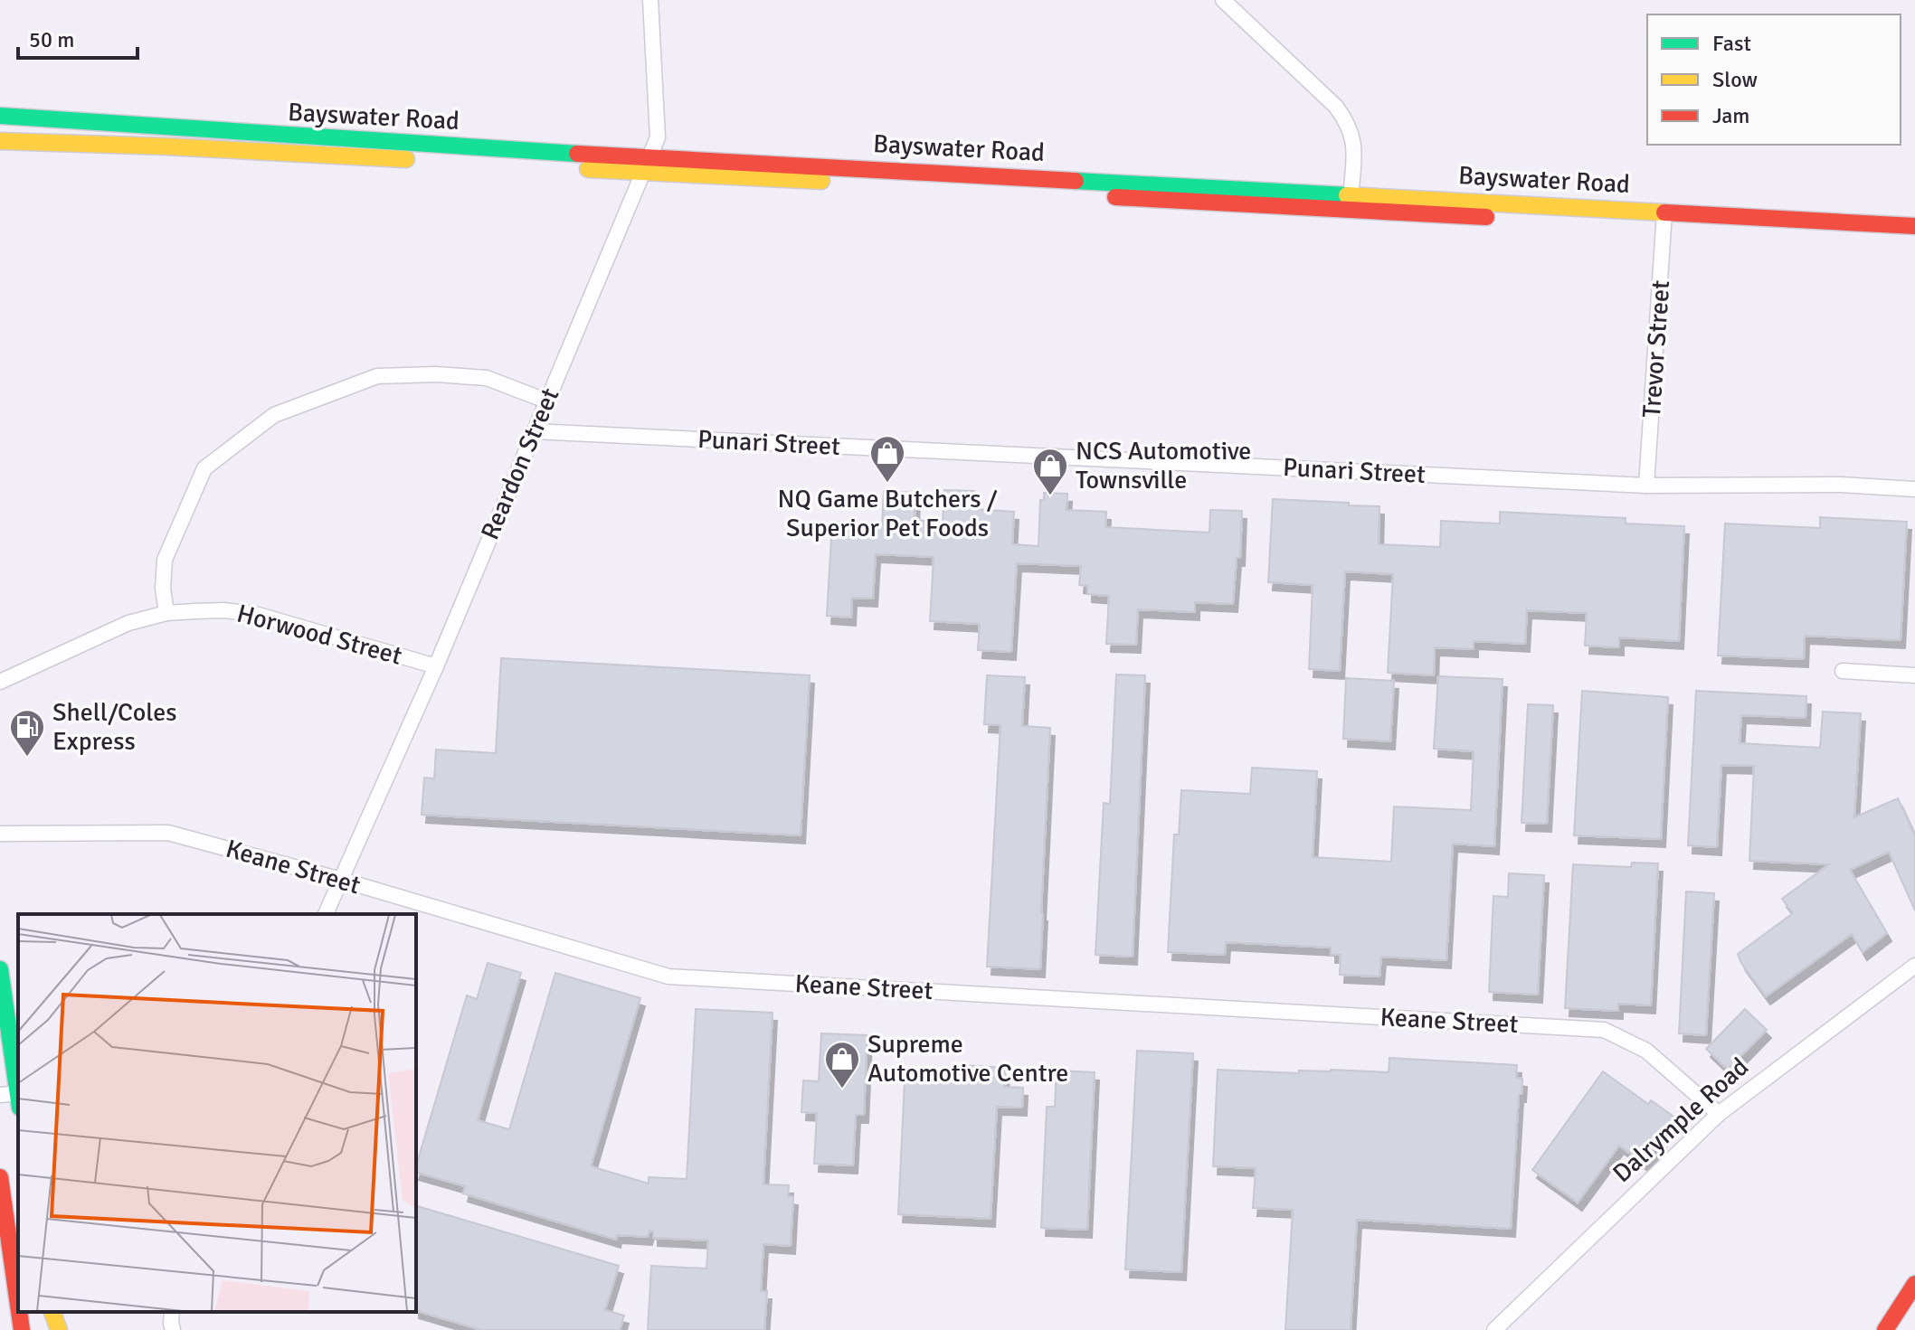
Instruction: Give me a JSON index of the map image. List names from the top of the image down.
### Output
{
  "streets": {
    "main road": ["Bayswater Road"],
    "street": [
      "Trevor Street",
      "Punari Street",
      "Reardon Street",
      "Horwood Street",
      "Keane Street",
      "Dalrymple Road"
    ]
  },
  "crossings": [
    ["Bayswater Road", "Trevor Street"],
    ["Bayswater Road", "Reardon Street"],
    ["Trevor Street", "Punari Street"],
    ["Punari Street", "Reardon Street"],
    ["Reardon Street", "Horwood Street"],
    ["Reardon Street", "Keane Street"],
    ["Keane Street", "Dalrymple Road"]
  ],
  "places": {
    "shop": ["NQ Game Butchers / Superior Pet Foods", "NCS Automotive Townsville", "Supreme Automotive Centre"],
    "fuel station": ["Shell/Coles Express"]
  },
  "legend": ["Fast", "Slow", "Jam"],
  "scale_bar": "50 m"
}
